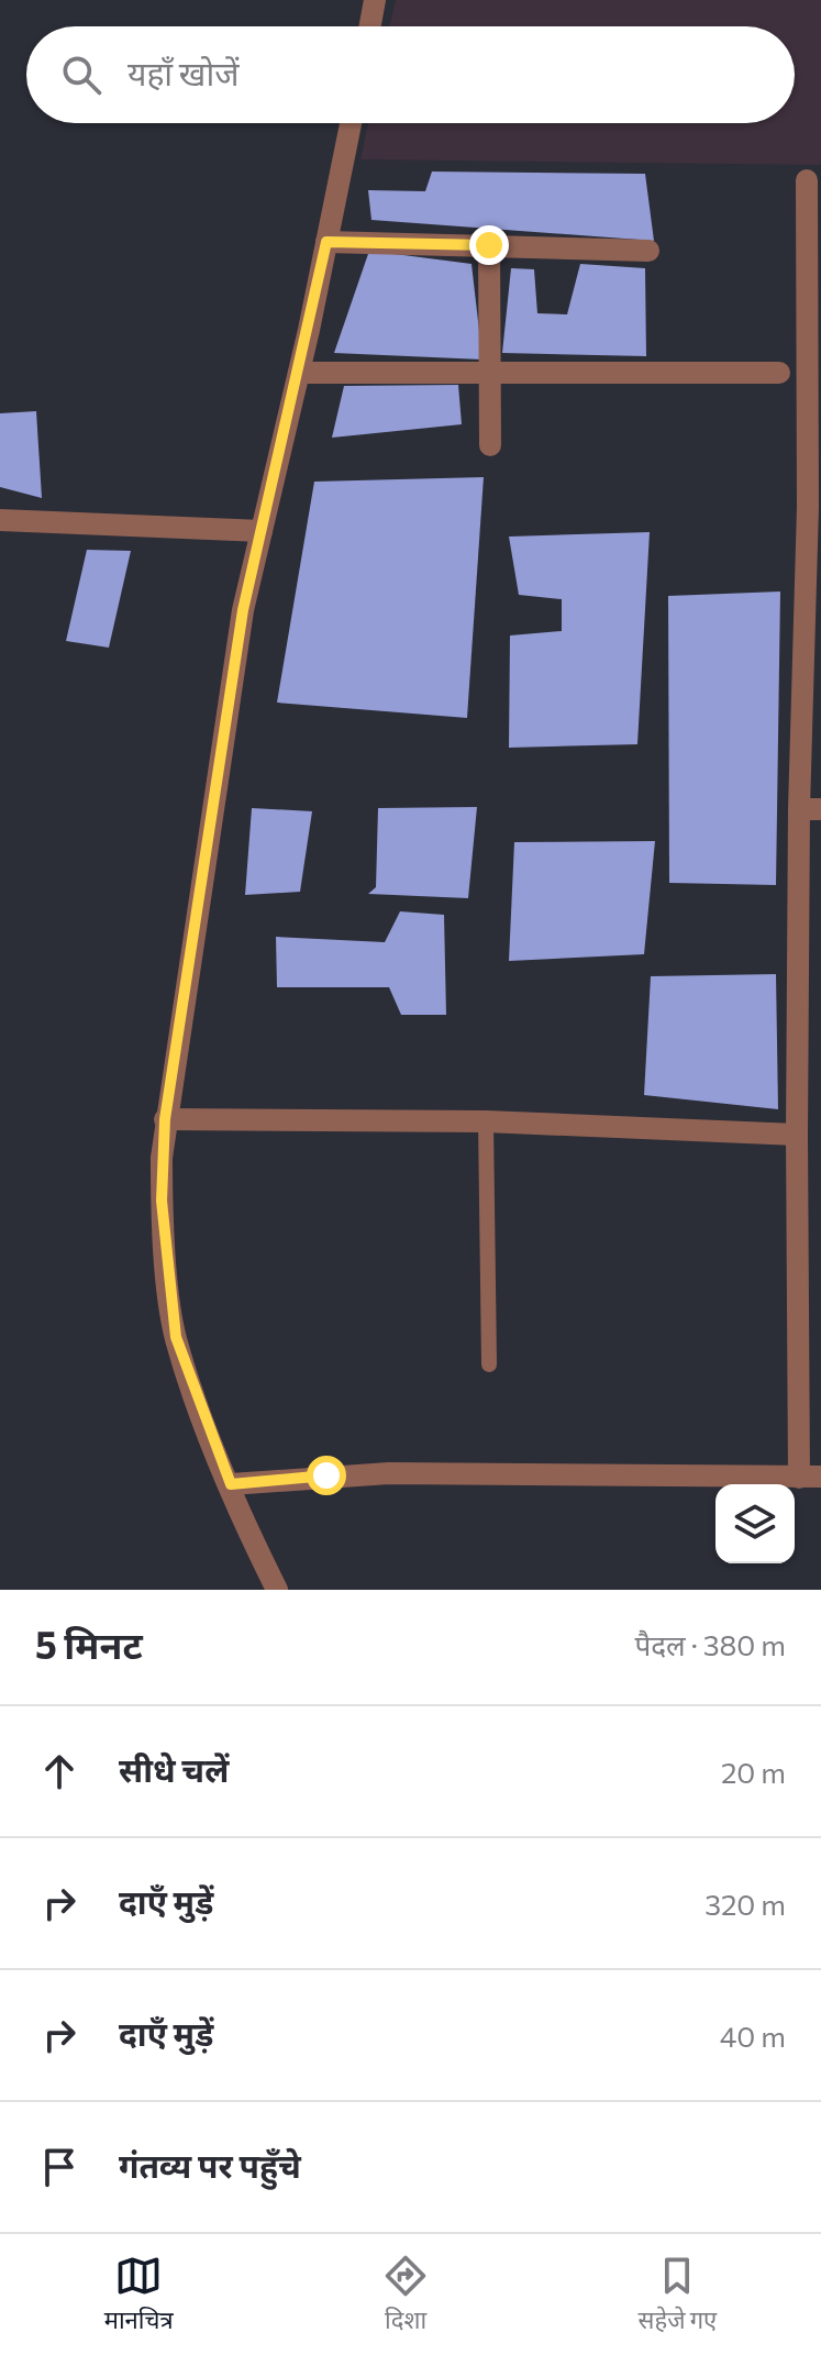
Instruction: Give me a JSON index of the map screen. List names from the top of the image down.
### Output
{
  "page": {
    "search": "यहाँ खोजें",
    "heading": ["5 मिनट", "पैदल · 380 m"],
    "list": [
      ["सीधे चलें", "20 m"],
      ["दाएँ मुड़ें", "320 m"],
      ["दाएँ मुड़ें", "40 m"],
      "गंतव्य पर पहुँचे"
    ],
    "nav": ["मानचित्र", "दिशा", "सहेजे गए"]
  }
}
